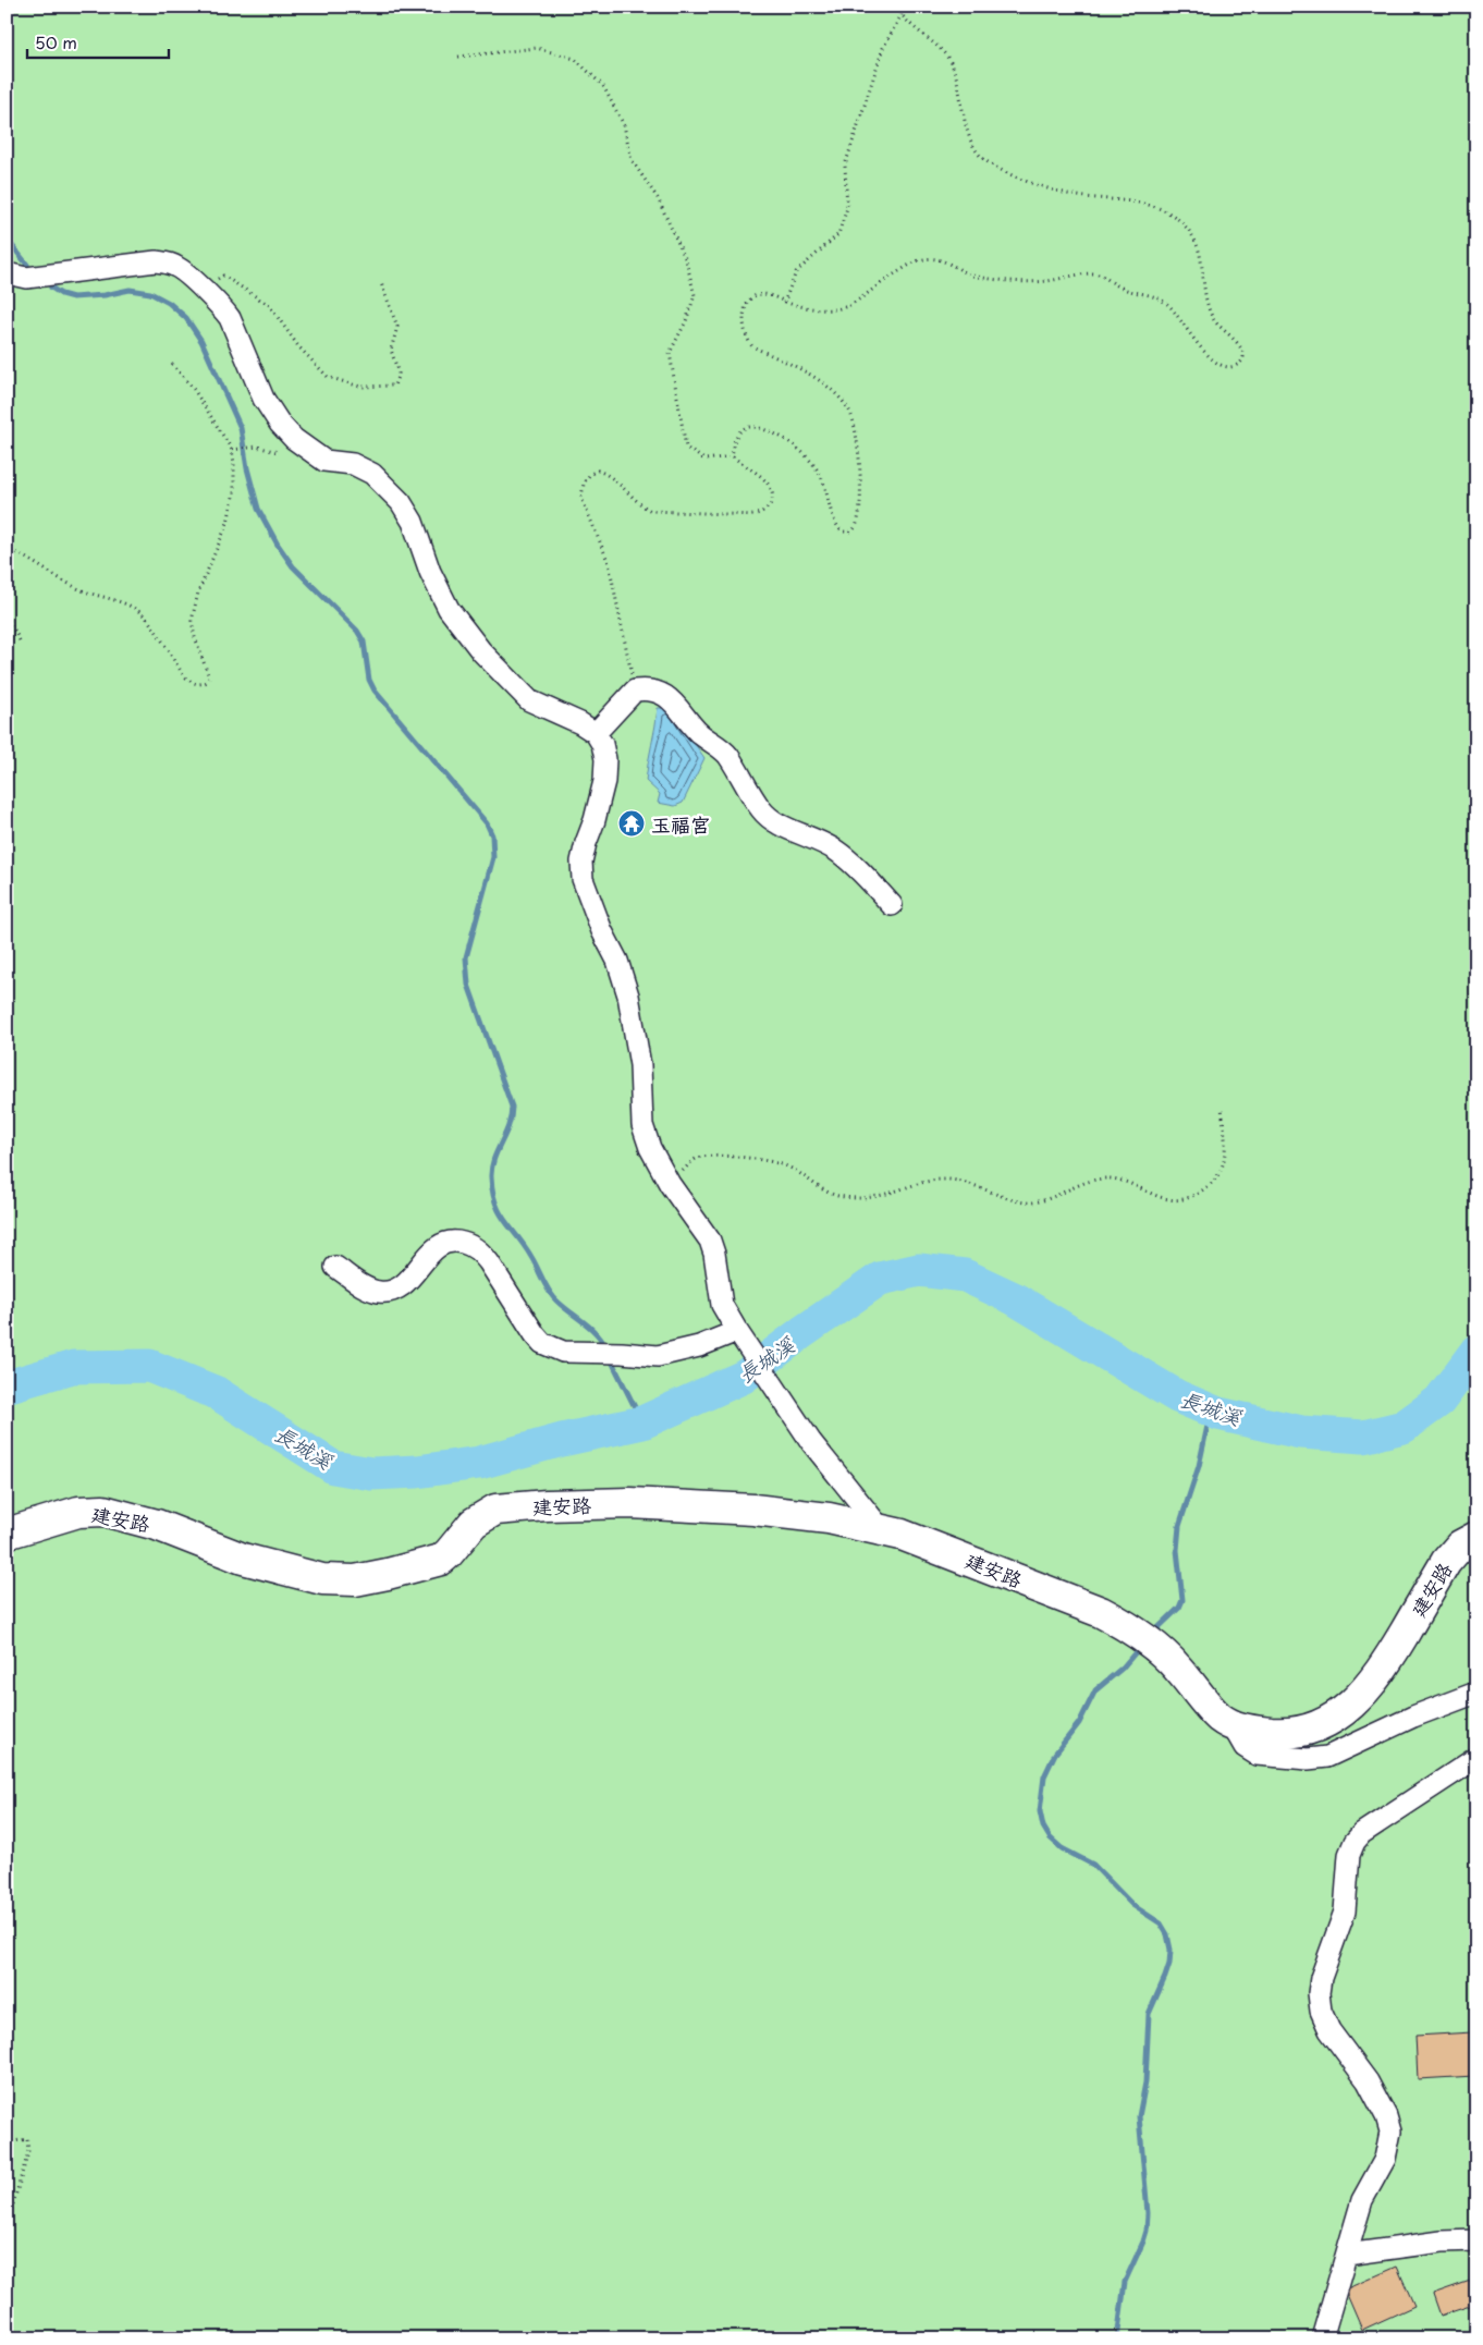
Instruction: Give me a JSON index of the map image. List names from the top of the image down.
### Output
{
  "streets": {
    "street": ["建安路"]
  },
  "water": ["長城溪"],
  "places": {
    "temple": ["玉福宮"]
  },
  "scale_bar": "50 m"
}
